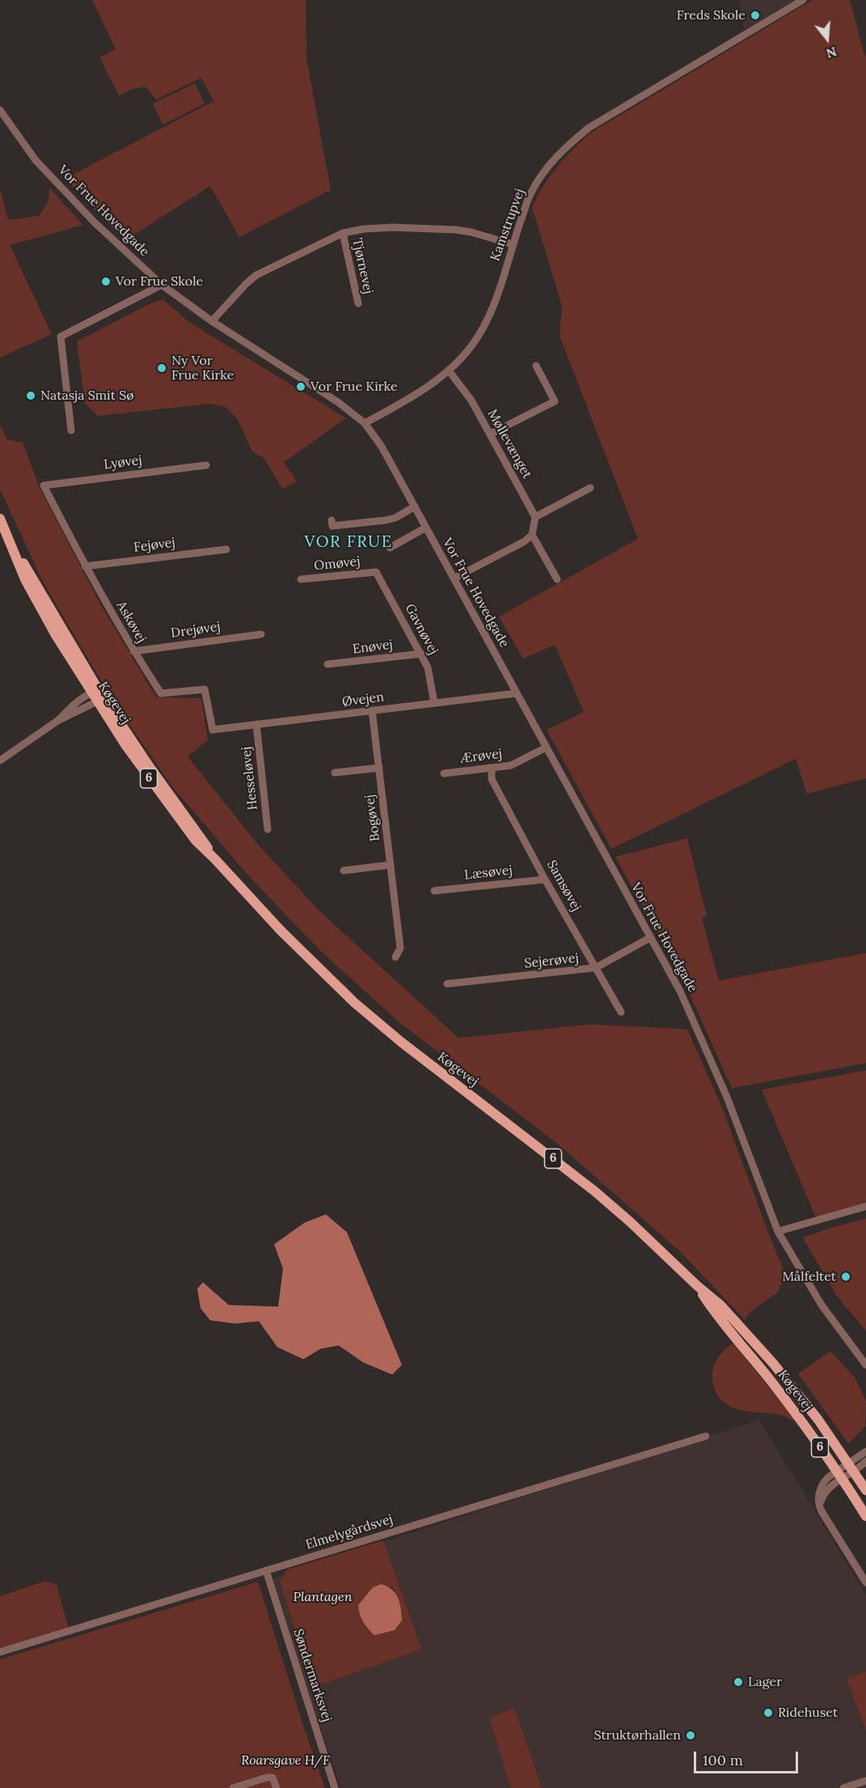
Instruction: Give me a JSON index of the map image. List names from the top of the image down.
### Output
{
  "streets": {
    "main road": ["Køgevej", "6"],
    "street": [
      "Vor Frue Hovedgade",
      "Kamstrupvej",
      "Tjørnevej",
      "Møllevænget",
      "Lyøvej",
      "Fejøvej",
      "Omøvej",
      "Askøvej",
      "Gavnøvej",
      "Drejøvej",
      "Enøvej",
      "Øvejen",
      "Ærøvej",
      "Hesseløvej",
      "Bogøvej",
      "Læsøvej",
      "Samsøvej",
      "Sejerøvej",
      "Elmelygårdsvej",
      "Søndermarksvej"
    ]
  },
  "crossings": [
    ["Vor Frue Hovedgade", "Kamstrupvej"],
    ["Vor Frue Hovedgade", "Øvejen"],
    ["Vor Frue Hovedgade", "Ærøvej"],
    ["Vor Frue Hovedgade", "Sejerøvej"],
    ["Kamstrupvej", "Møllevænget"],
    ["Lyøvej", "Askøvej"],
    ["Fejøvej", "Askøvej"],
    ["Omøvej", "Gavnøvej"],
    ["Askøvej", "Drejøvej"],
    ["Askøvej", "Øvejen"],
    ["Gavnøvej", "Enøvej"],
    ["Gavnøvej", "Øvejen"],
    ["Øvejen", "Hesseløvej"],
    ["Øvejen", "Bogøvej"],
    ["Ærøvej", "Samsøvej"],
    ["Læsøvej", "Samsøvej"],
    ["Samsøvej", "Sejerøvej"],
    ["Elmelygårdsvej", "Søndermarksvej"]
  ],
  "districts": ["VOR FRUE"],
  "parks": ["Plantagen", "Roarsgave H/F"],
  "places": [
    "Freds Skole",
    "Vor Frue Skole",
    "Ny Vor Frue Kirke",
    "Vor Frue Kirke",
    "Natasja Smit Sø",
    "Målfeltet",
    "Lager",
    "Ridehuset",
    "Struktørhallen"
  ],
  "scale_bar": "100 m",
  "north": "bottom"
}
